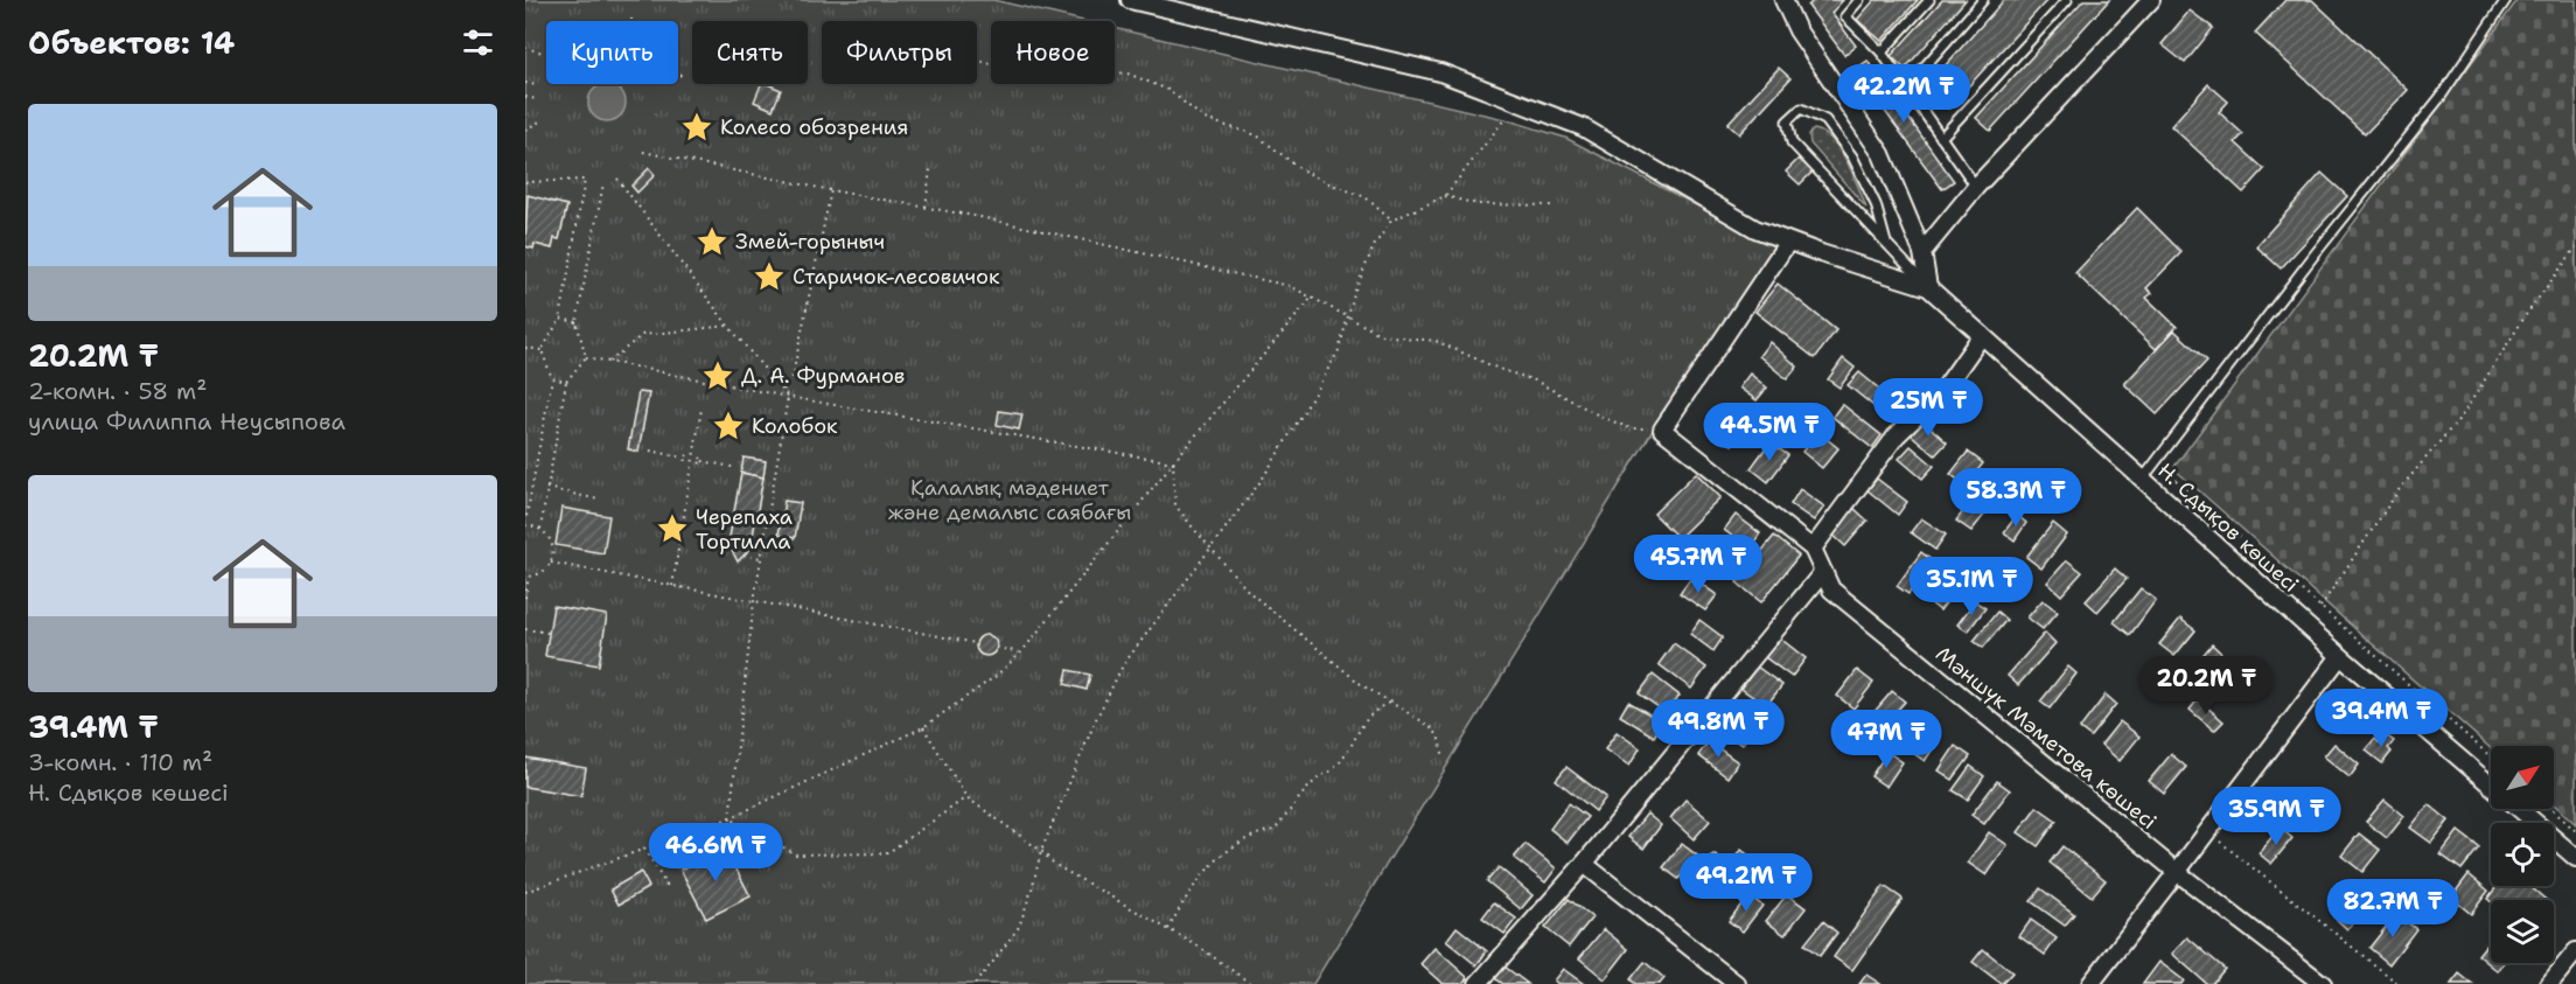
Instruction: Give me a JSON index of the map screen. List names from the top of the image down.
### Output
{
  "streets": {
    "street": ["Н. Сдықов көшесі", "Мәншүк Мәметова көшесі"]
  },
  "parks": ["Қалалық мәдениет және демалыс саябағы"],
  "places": {
    "place": [
      "Колесо обозрения",
      "Змей-горыныч",
      "Старичок-лесовичок",
      "Д. А. Фурманов",
      "Колобок",
      "Черепаха Тортилла"
    ]
  },
  "north": "top right",
  "page": {
    "heading": "Объектов: 14",
    "chip": [
      "Купить",
      "Снять",
      "Фильтры",
      "Новое"
    ],
    "price": [
      "42.2M ₸",
      "25M ₸",
      "44.5M ₸",
      "58.3M ₸",
      "45.7M ₸",
      "35.1M ₸",
      "20.2M ₸",
      "39.4M ₸",
      "49.8M ₸",
      "47M ₸",
      "35.9M ₸",
      "46.6M ₸",
      "49.2M ₸",
      "82.7M ₸"
    ],
    "list": [
      {
        "name": "20.2M ₸",
        "note": "2-комн. · 58 m² · улица Филиппа Неусыпова"
      },
      {
        "name": "39.4M ₸",
        "note": "3-комн. · 110 m² · Н. Сдықов көшесі"
      }
    ]
  }
}
